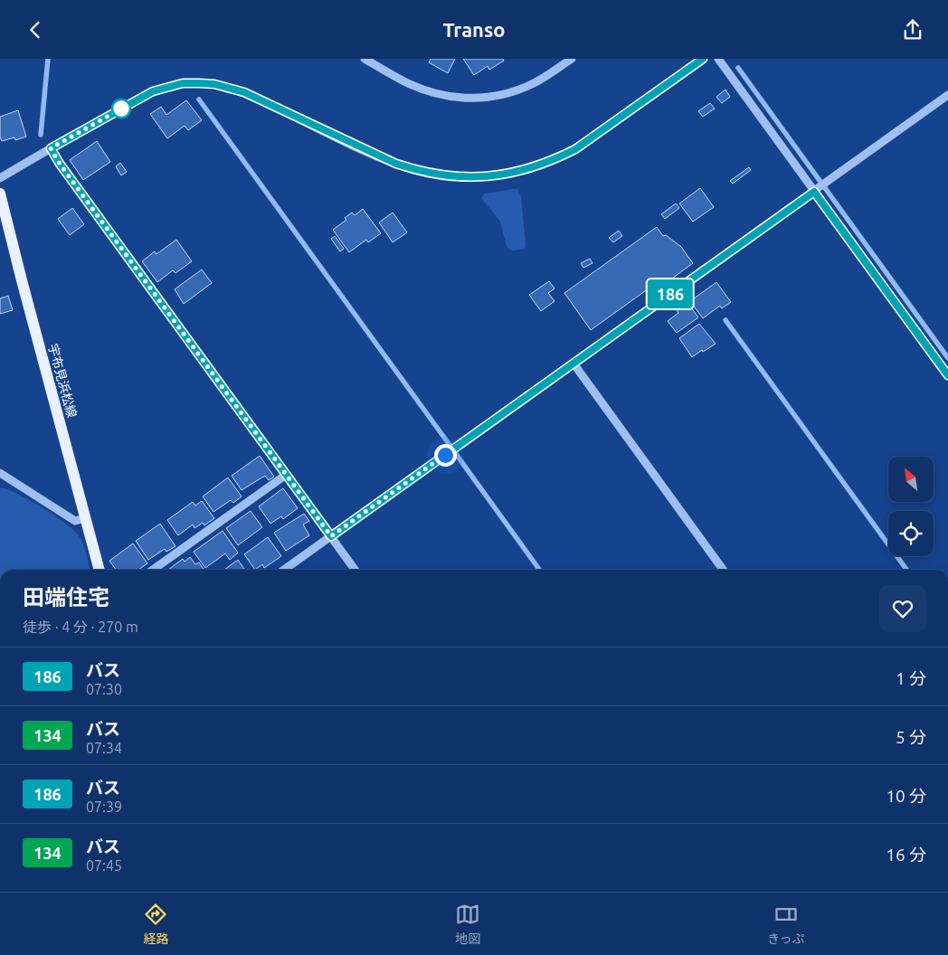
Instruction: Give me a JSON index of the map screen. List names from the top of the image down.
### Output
{
  "streets": {
    "main road": ["宇布見浜松線"]
  },
  "lines": ["bus line 186"],
  "north": "top left",
  "page": {
    "header": "Transo",
    "on_map": "186",
    "heading": ["田端住宅", "徒歩 · 4 分 · 270 m"],
    "list": [
      {
        "mark": "186",
        "name": "バス",
        "note": "07:30",
        "value": "1 分"
      },
      {
        "mark": "134",
        "name": "バス",
        "note": "07:34",
        "value": "5 分"
      },
      {
        "mark": "186",
        "name": "バス",
        "note": "07:39",
        "value": "10 分"
      },
      {
        "mark": "134",
        "name": "バス",
        "note": "07:45",
        "value": "16 分"
      }
    ],
    "tabs": ["経路", "地図", "きっぷ"]
  }
}
